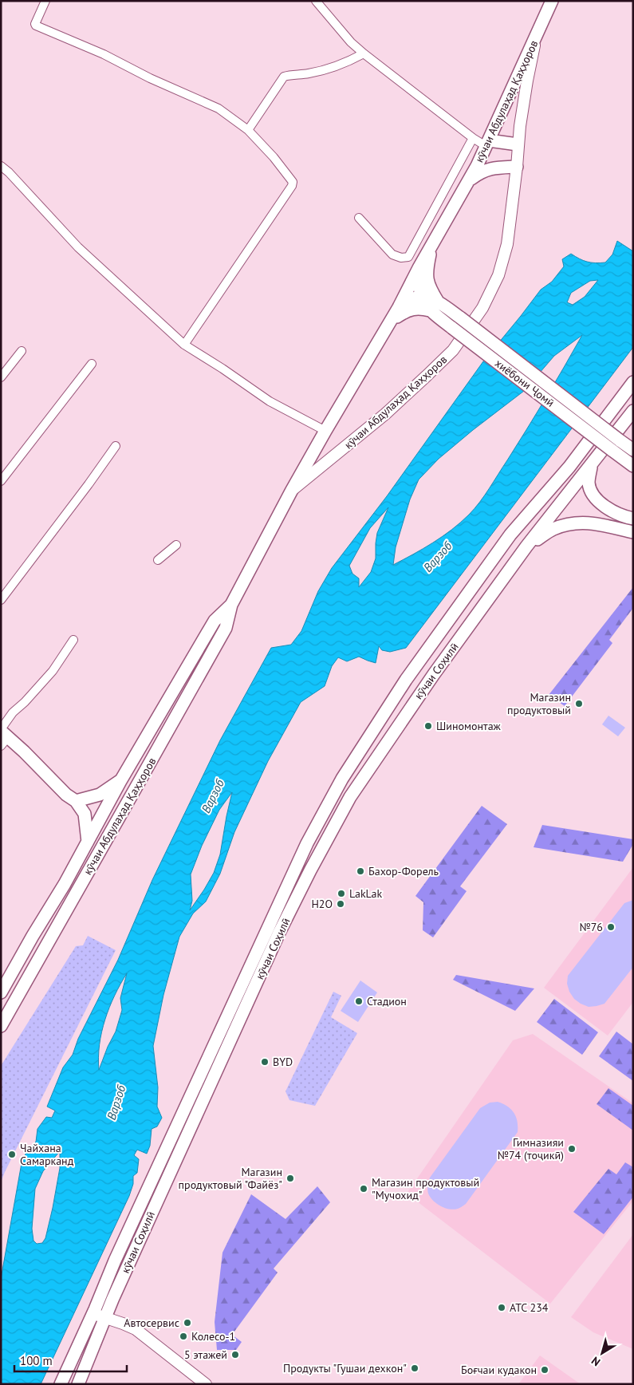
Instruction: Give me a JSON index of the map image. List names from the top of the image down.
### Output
{
  "streets": {
    "main road": ["кӯчаи Абдулаҳад Қаҳҳоров", "хиёбони Ҷомӣ", "кӯчаи Соҳилӣ"]
  },
  "crossings": [
    ["кӯчаи Абдулаҳад Қаҳҳоров", "хиёбони Ҷомӣ"]
  ],
  "water": ["Варзоб"],
  "places": [
    "Магазин продуктовый",
    "Шиномонтаж",
    "Бахор-Форель",
    "LakLak",
    "H2O",
    "№76",
    "Стадион",
    "BYD",
    "Гимназияи №74 (тоҷикӣ)",
    "Чайхана Самарканд",
    "Магазин продуктовый \"Файёз\"",
    "Магазин продуктовый \"Мучохид\"",
    "АТС 234",
    "Автосервис",
    "Колесо-1",
    "5 этажей",
    "Продукты \"Гушаи дехкон\"",
    "Боғчаи кудакон"
  ],
  "scale_bar": "100 m",
  "north": "bottom left"
}
